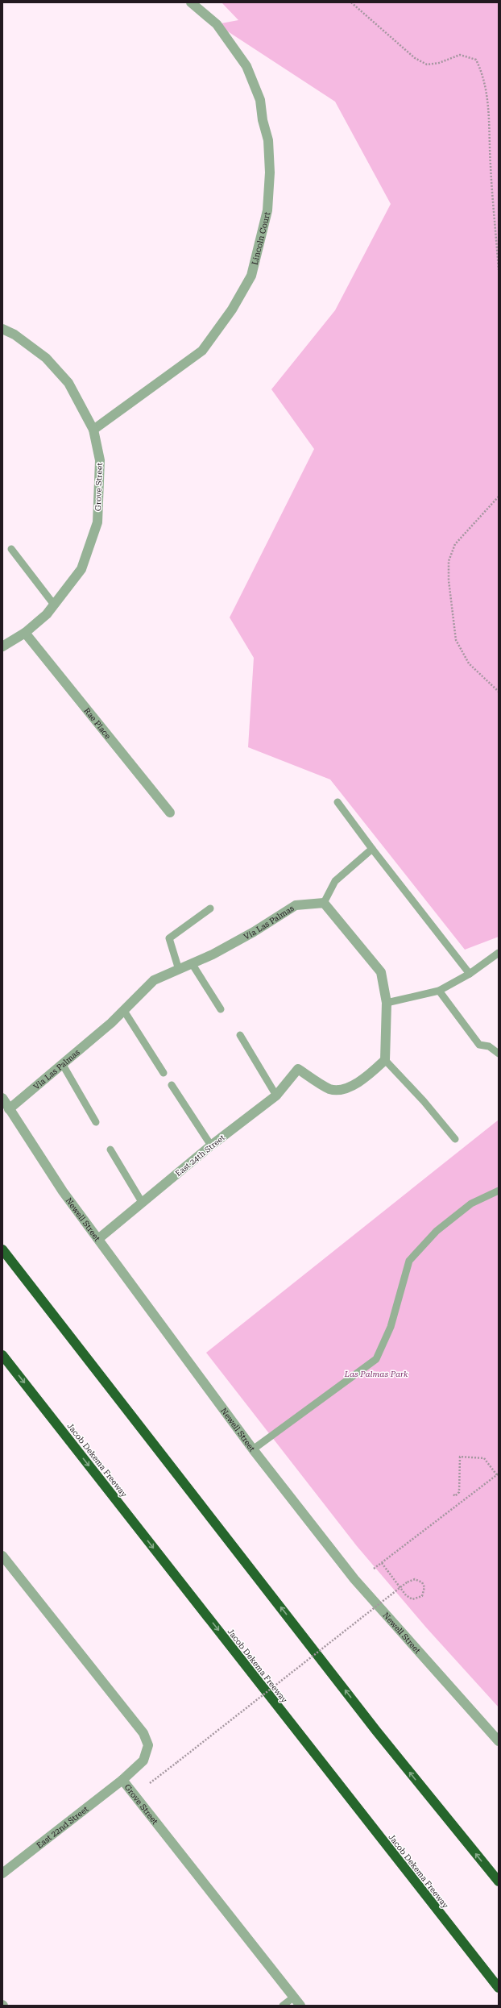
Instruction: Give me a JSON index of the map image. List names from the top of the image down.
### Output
{
  "streets": {
    "highway": ["Jacob Dekema Freeway"],
    "street": [
      "Lincoln Court",
      "Grove Street",
      "Rae Place",
      "Via Las Palmas",
      "East 24th Street",
      "Newell Street",
      "East 22nd Street"
    ]
  },
  "crossings": [
    ["Lincoln Court", "Grove Street"],
    ["Grove Street", "Rae Place"],
    ["Grove Street", "East 22nd Street"],
    ["Via Las Palmas", "Newell Street"],
    ["East 24th Street", "Newell Street"]
  ],
  "parks": ["Las Palmas Park"]
}
